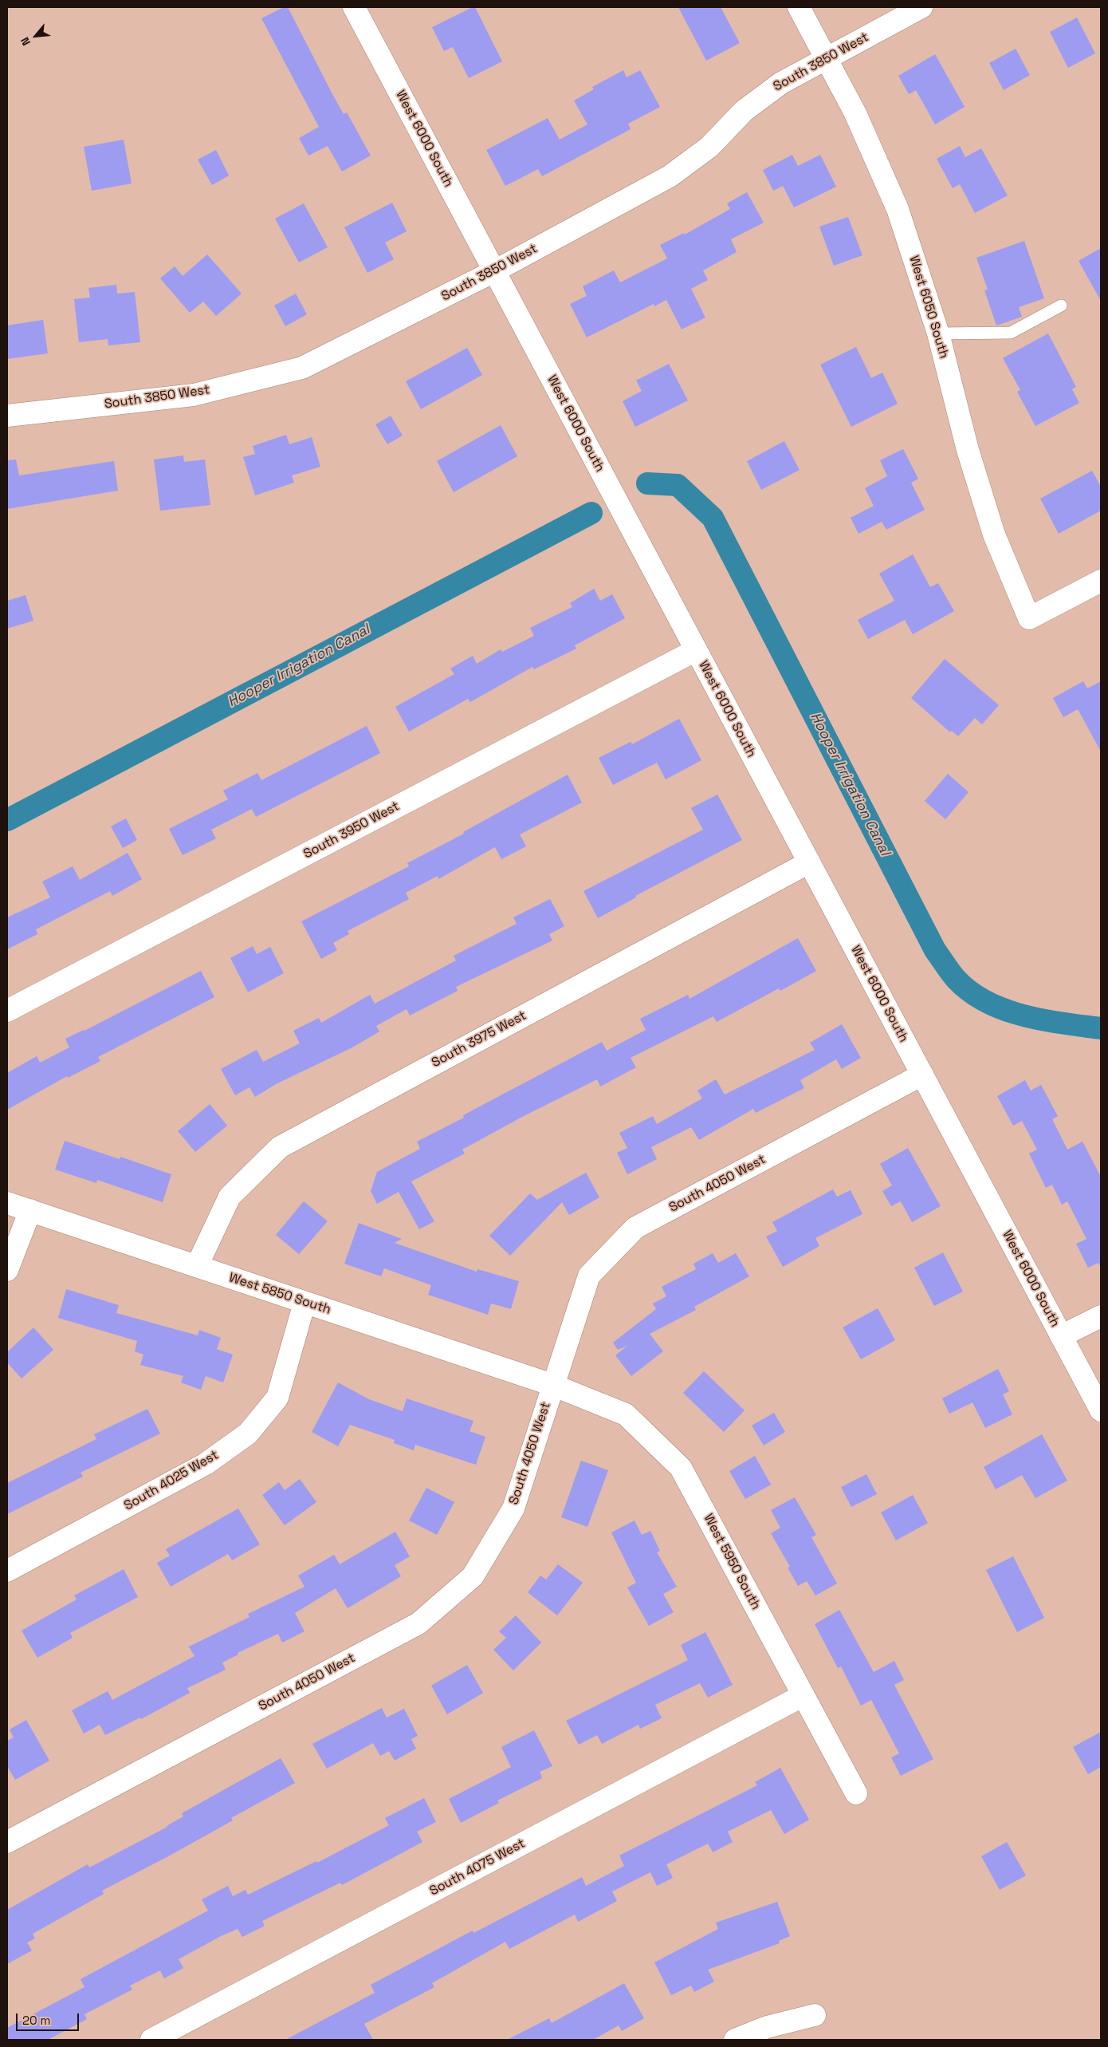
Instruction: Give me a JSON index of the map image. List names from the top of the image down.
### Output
{
  "streets": {
    "street": [
      "South 3850 West",
      "West 6000 South",
      "West 6050 South",
      "South 3950 West",
      "South 3975 West",
      "South 4050 West",
      "West 5850 South",
      "South 4025 West",
      "West 5950 South",
      "South 4075 West"
    ]
  },
  "crossings": [
    ["South 3850 West", "West 6000 South"],
    ["South 3850 West", "West 6050 South"],
    ["West 6000 South", "South 3950 West"],
    ["West 6000 South", "South 3975 West"],
    ["West 6000 South", "South 4050 West"],
    ["South 3975 West", "West 5850 South"],
    ["South 4050 West", "West 5850 South"],
    ["South 4050 West", "West 5950 South"],
    ["West 5850 South", "South 4025 West"],
    ["West 5850 South", "West 5950 South"],
    ["West 5950 South", "South 4075 West"]
  ],
  "water": ["Hooper Irrigation Canal"],
  "scale_bar": "20 m",
  "north": "bottom left"
}
